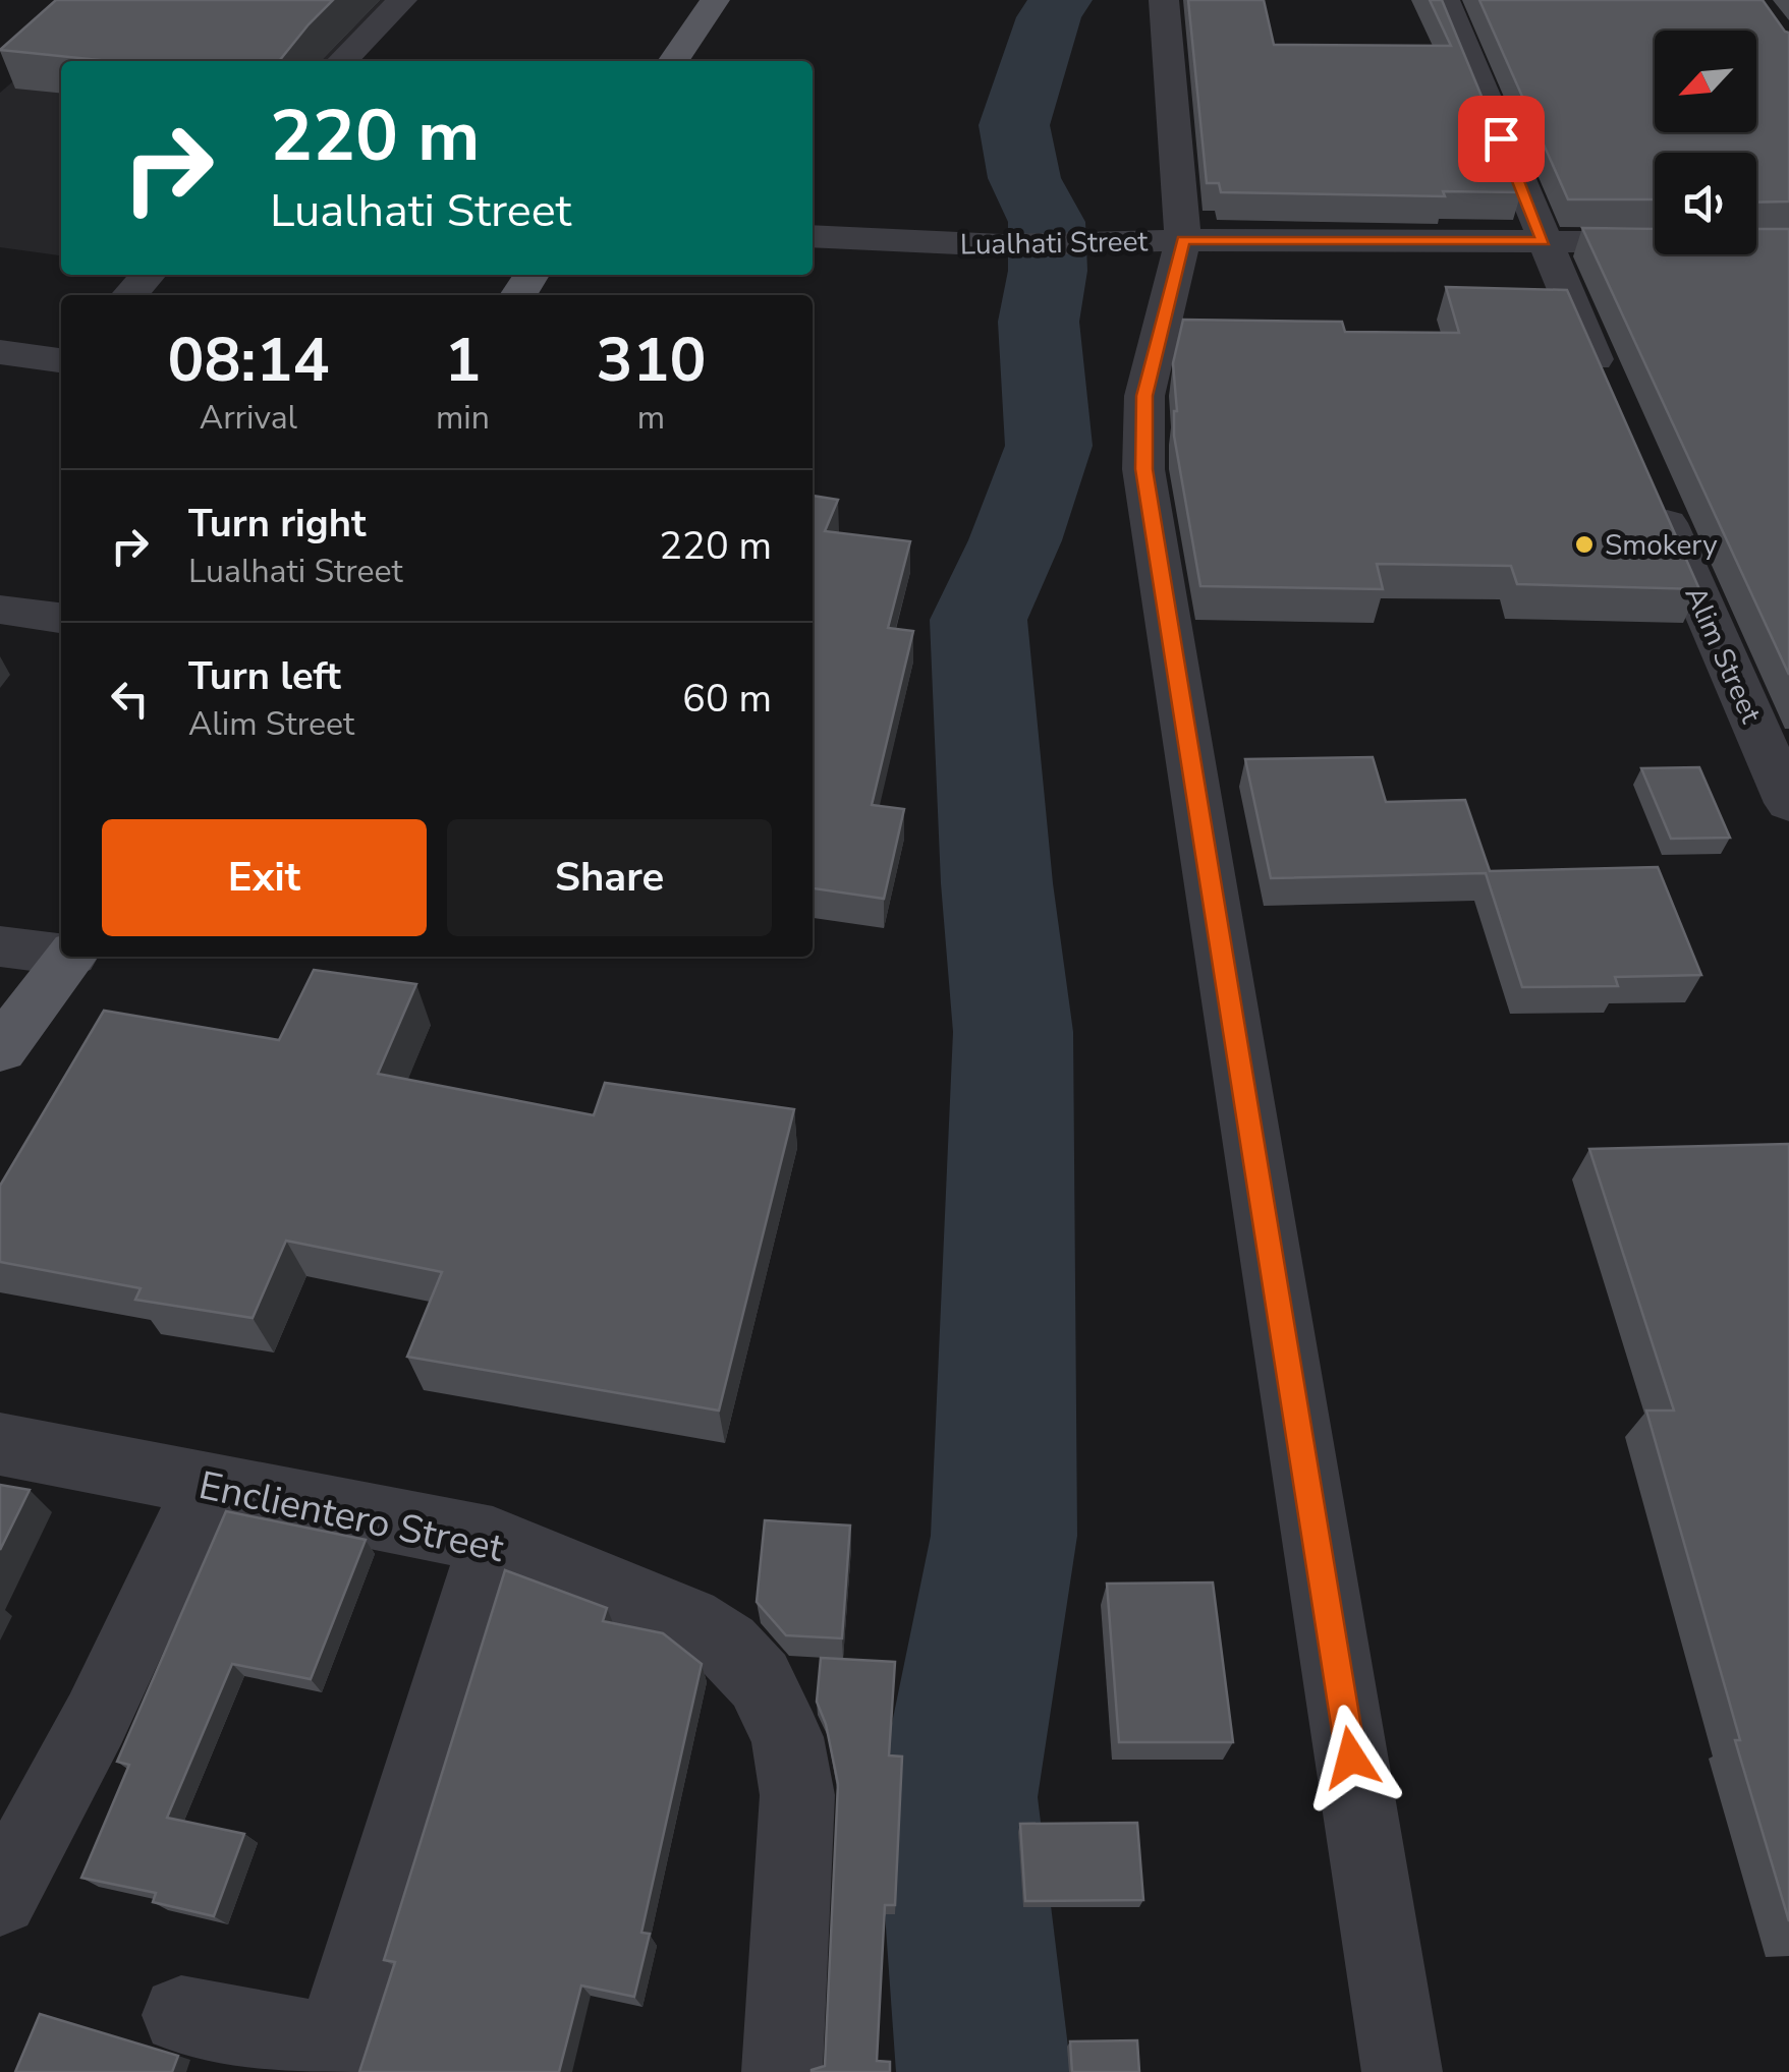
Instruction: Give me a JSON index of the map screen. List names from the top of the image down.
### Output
{
  "streets": {
    "street": ["Lualhati Street", "Alim Street", "Enclientero Street"]
  },
  "places": ["Smokery"],
  "north": "bottom left",
  "page": {
    "turn": ["220 m", "Lualhati Street"],
    "eta": [
      "08:14",
      "Arrival",
      "1",
      "min",
      "310",
      "m"
    ],
    "list": [
      {
        "name": "Turn right",
        "note": "Lualhati Street",
        "value": "220 m"
      },
      {
        "name": "Turn left",
        "note": "Alim Street",
        "value": "60 m"
      }
    ],
    "buttons": ["Exit", "Share"]
  }
}
